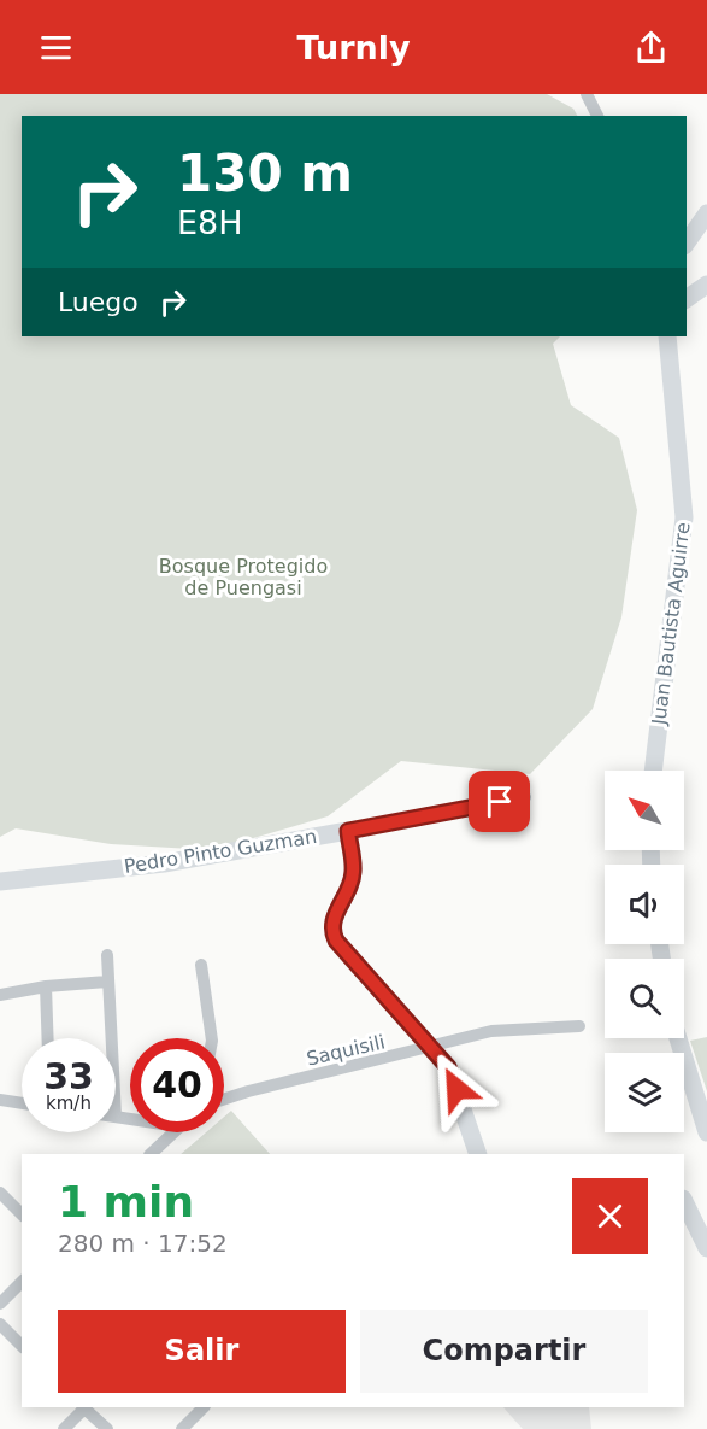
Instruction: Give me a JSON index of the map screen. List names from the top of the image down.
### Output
{
  "streets": {
    "street": ["Juan Bautista Aguirre", "Pedro Pinto Guzman", "Saquisili"]
  },
  "parks": ["Bosque Protegido de Puengasi"],
  "north": "top left",
  "page": {
    "header": "Turnly",
    "turn": ["130 m", "E8H"],
    "then": "Luego",
    "speed": "33 km/h",
    "limit": "40",
    "heading": ["1 min", "280 m · 17:52"],
    "buttons": ["Salir", "Compartir"]
  }
}
